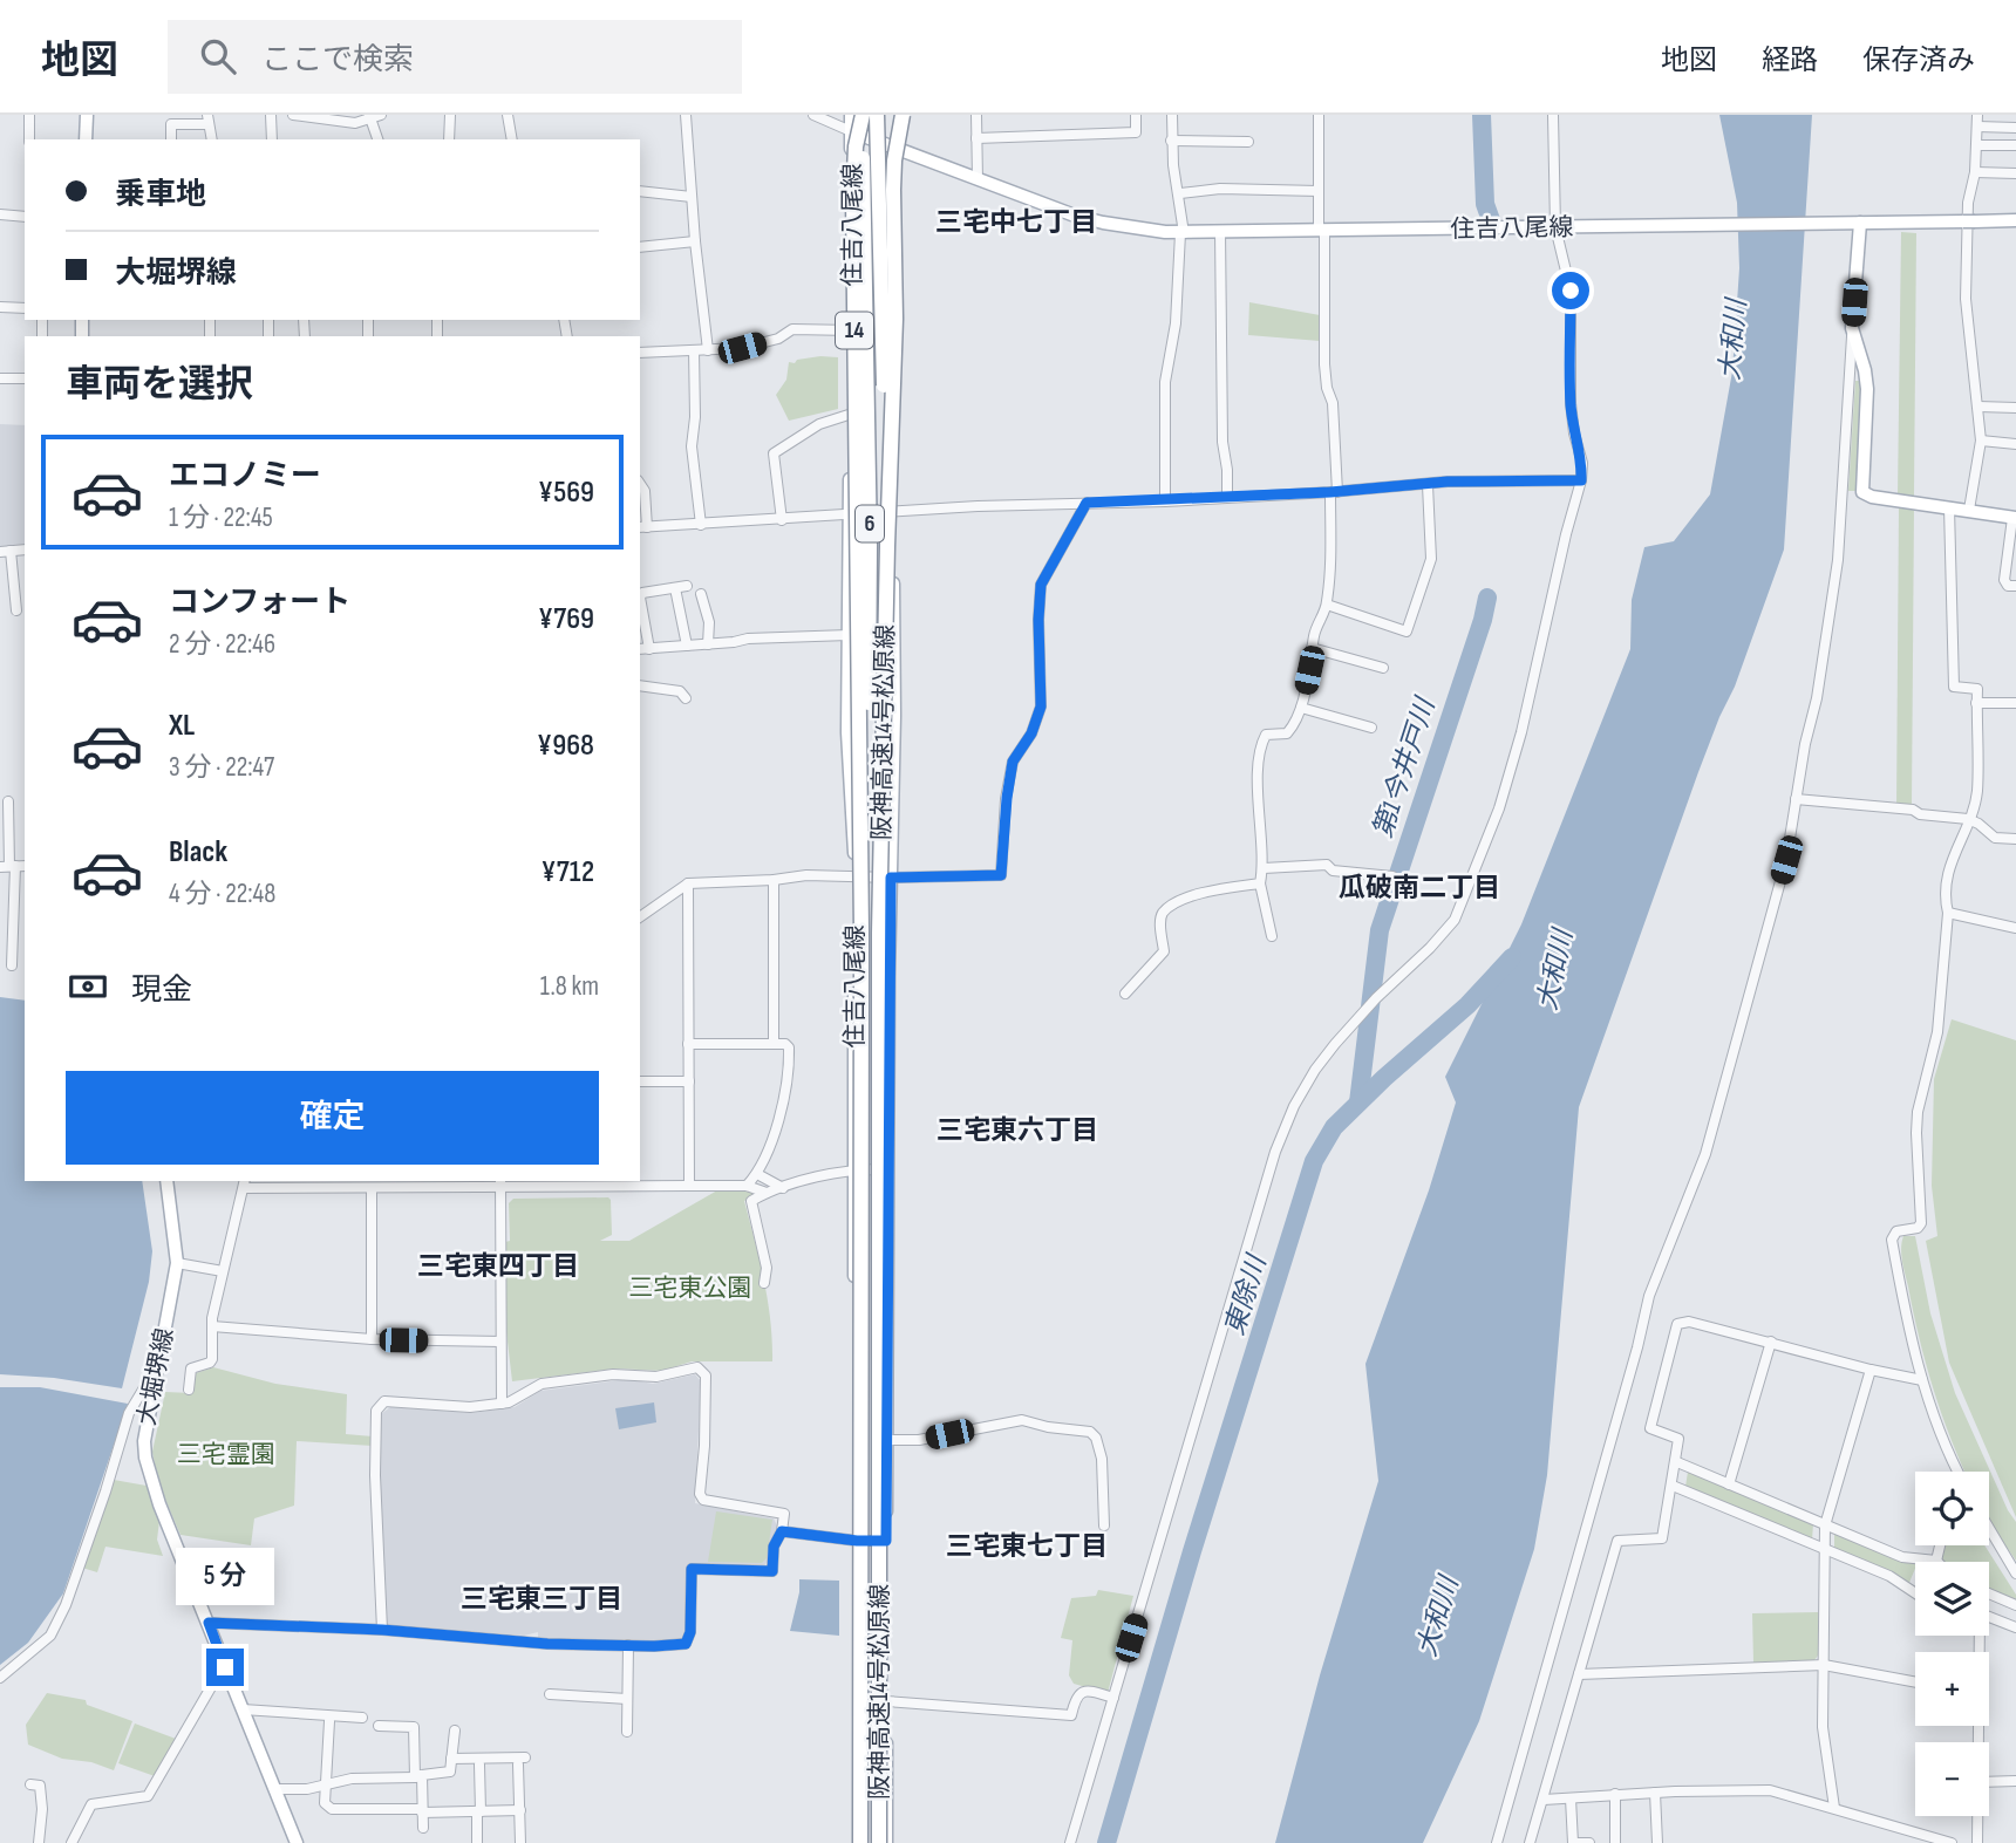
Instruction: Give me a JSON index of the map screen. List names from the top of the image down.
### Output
{
  "streets": {
    "highway": ["14", "6", "阪神高速14号松原線"],
    "main road": ["住吉八尾線", "大堀堺線"]
  },
  "crossings": [
    ["住吉八尾線", "6"],
    ["住吉八尾線", "阪神高速14号松原線"],
    ["6", "阪神高速14号松原線"]
  ],
  "districts": [
    "三宅中七丁目",
    "瓜破南二丁目",
    "三宅東六丁目",
    "三宅東四丁目",
    "三宅東七丁目",
    "三宅東三丁目"
  ],
  "water": ["大和川", "第1今井戸川", "東除川"],
  "parks": ["三宅東公園", "三宅霊園"],
  "page": {
    "header": "地図",
    "search": "ここで検索",
    "nav": ["地図", "経路", "保存済み"],
    "banner": ["乗車地", "大堀堺線"],
    "heading": "車両を選択",
    "list": [
      {
        "name": "エコノミー",
        "note": "1 分 · 22:45",
        "value": "¥569"
      },
      {
        "name": "コンフォート",
        "note": "2 分 · 22:46",
        "value": "¥769"
      },
      {
        "name": "XL",
        "note": "3 分 · 22:47",
        "value": "¥968"
      },
      {
        "name": "Black",
        "note": "4 分 · 22:48",
        "value": "¥712"
      }
    ],
    "pay": ["現金", "1.8 km"],
    "buttons": "確定",
    "map_buttons": ["+", "−"],
    "bubble": "5 分"
  }
}
